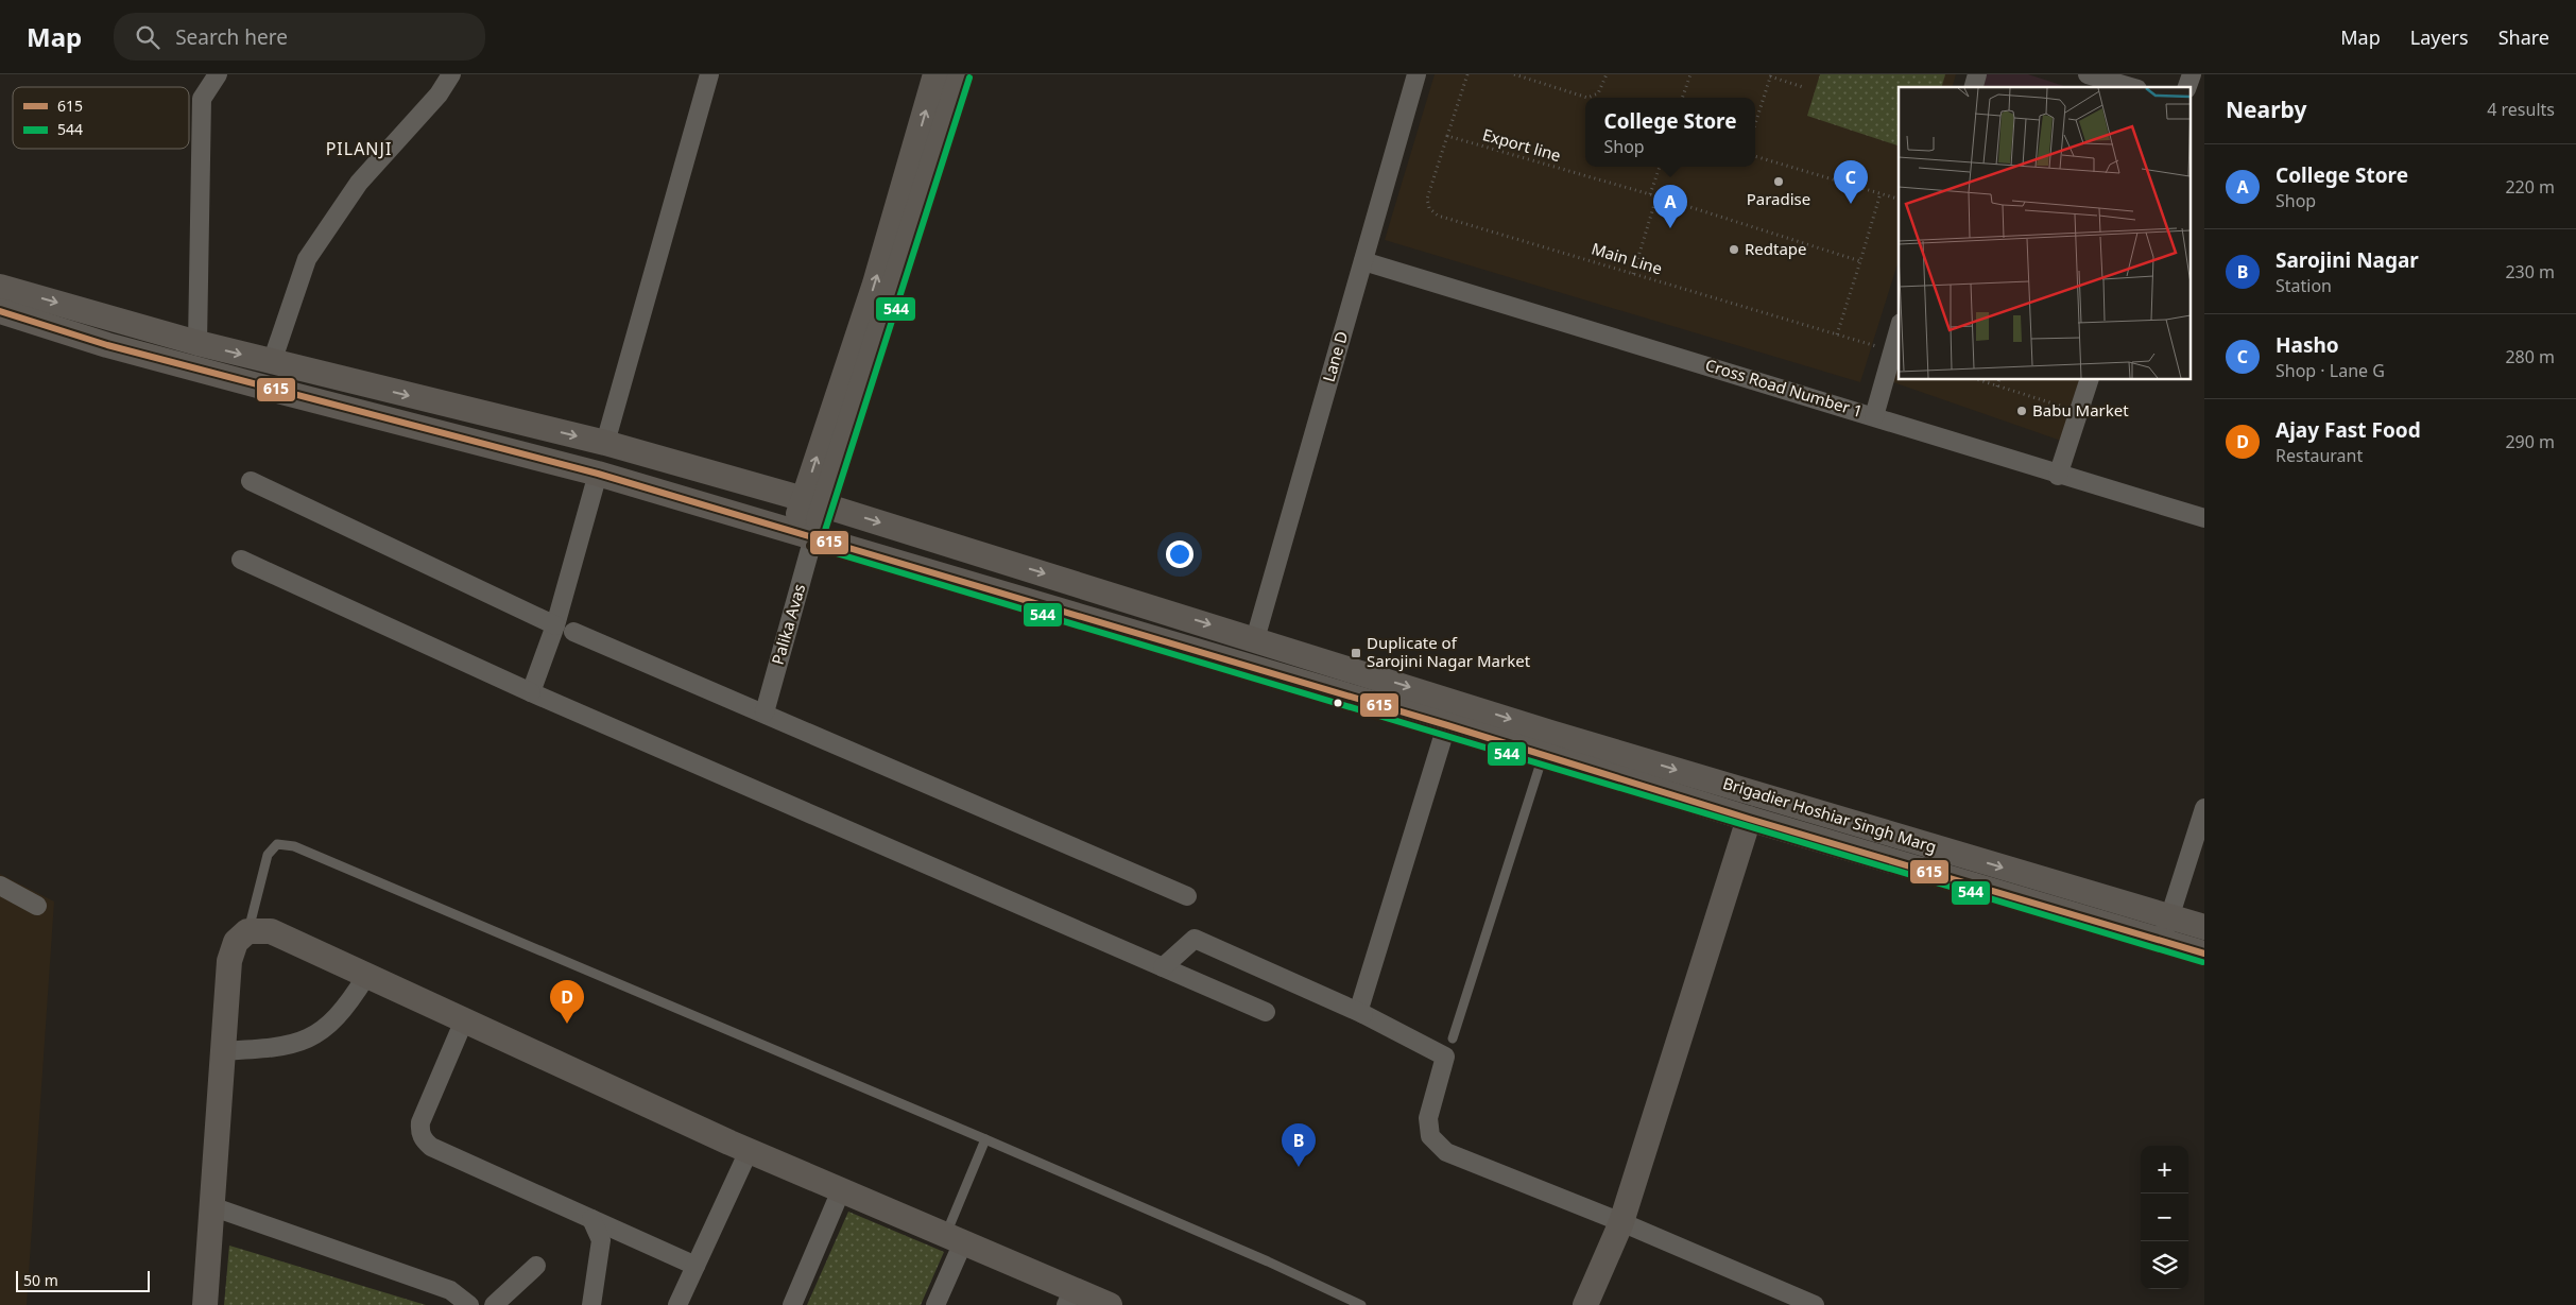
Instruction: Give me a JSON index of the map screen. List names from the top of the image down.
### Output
{
  "streets": {
    "street": [
      "Lane D",
      "Cross Road Number 1",
      "Palika Avas",
      "Brigadier Hoshiar Singh Marg"
    ],
    "path": ["Export line", "Main Line"]
  },
  "crossings": [
    ["Export line", "Main Line"],
    ["Lane D", "Cross Road Number 1"],
    ["Lane D", "Brigadier Hoshiar Singh Marg"],
    ["Palika Avas", "Brigadier Hoshiar Singh Marg"]
  ],
  "districts": ["PILANJI"],
  "places": {
    "other": ["Paradise", "Redtape", "Babu Market"],
    "transit": ["Duplicate of Sarojini Nagar Market"]
  },
  "lines": ["transit line 544", "transit line 615"],
  "legend": ["615", "544"],
  "scale_bar": "50 m",
  "page": {
    "header": "Map",
    "search": "Search here",
    "nav": ["Map", "Layers", "Share"],
    "heading": ["Nearby", "4 results"],
    "popup": ["College Store", "Shop"],
    "list": [
      {
        "mark": "A",
        "name": "College Store",
        "note": "Shop",
        "value": "220 m"
      },
      {
        "mark": "B",
        "name": "Sarojini Nagar",
        "note": "Station",
        "value": "230 m"
      },
      {
        "mark": "C",
        "name": "Hasho",
        "note": "Shop · Lane G",
        "value": "280 m"
      },
      {
        "mark": "D",
        "name": "Ajay Fast Food",
        "note": "Restaurant",
        "value": "290 m"
      }
    ],
    "pins": [
      "C",
      "A",
      "D",
      "B"
    ],
    "map_buttons": ["+", "−"],
    "scale": "50 m"
  }
}
